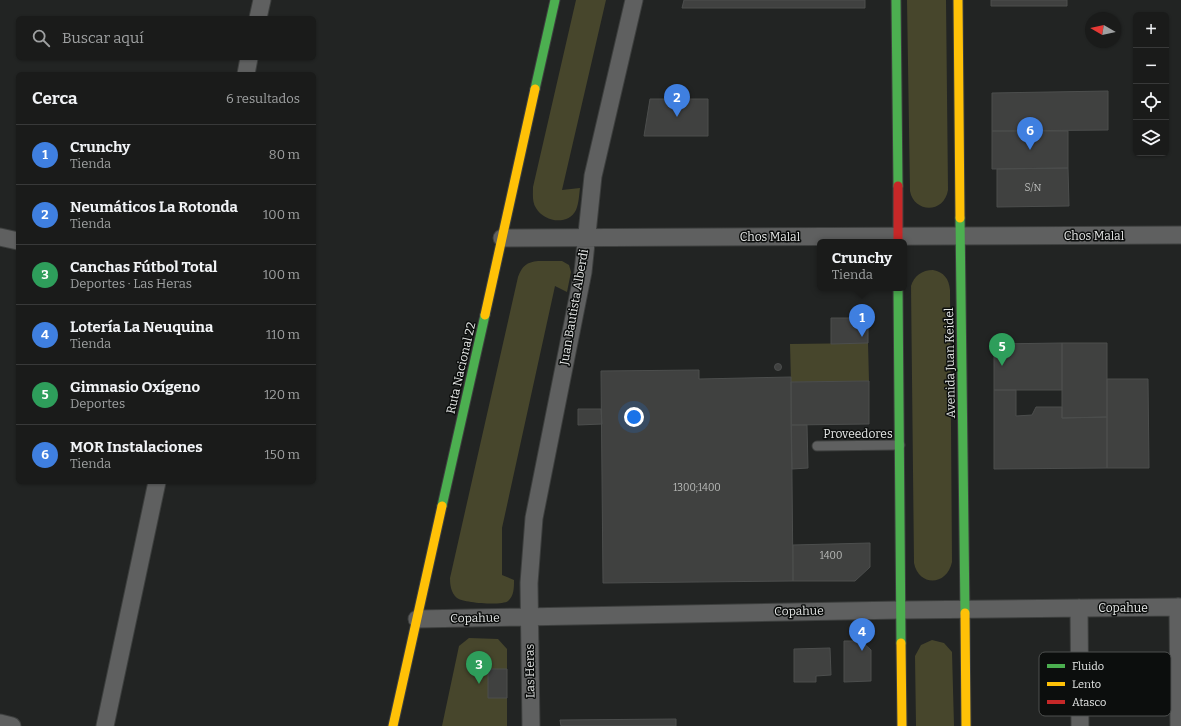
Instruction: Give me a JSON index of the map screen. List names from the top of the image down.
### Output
{
  "streets": {
    "main road": ["Avenida Juan Keidel", "Ruta Nacional 22"],
    "street": [
      "Chos Malal",
      "Juan Bautista Alberdi",
      "Copahue",
      "Las Heras"
    ],
    "lane": ["Proveedores"]
  },
  "crossings": [
    ["Chos Malal", "Juan Bautista Alberdi"],
    ["Chos Malal", "Avenida Juan Keidel"],
    ["Chos Malal", "Ruta Nacional 22"],
    ["Juan Bautista Alberdi", "Copahue"],
    ["Juan Bautista Alberdi", "Las Heras"],
    ["Avenida Juan Keidel", "Copahue"],
    ["Ruta Nacional 22", "Copahue"],
    ["Copahue", "Las Heras"]
  ],
  "house_numbers": ["S/N", "1300;1400", "1400"],
  "legend": ["Fluido", "Lento", "Atasco"],
  "north": "left",
  "page": {
    "map_buttons": ["+", "−"],
    "search": "Buscar aquí",
    "heading": ["Cerca", "6 resultados"],
    "pins": [
      "2",
      "6",
      "1",
      "5",
      "4",
      "3"
    ],
    "list": [
      {
        "mark": "1",
        "name": "Crunchy",
        "note": "Tienda",
        "value": "80 m"
      },
      {
        "mark": "2",
        "name": "Neumáticos La Rotonda",
        "note": "Tienda",
        "value": "100 m"
      },
      {
        "mark": "3",
        "name": "Canchas Fútbol Total",
        "note": "Deportes · Las Heras",
        "value": "100 m"
      },
      {
        "mark": "4",
        "name": "Lotería La Neuquina",
        "note": "Tienda",
        "value": "110 m"
      },
      {
        "mark": "5",
        "name": "Gimnasio Oxígeno",
        "note": "Deportes",
        "value": "120 m"
      },
      {
        "mark": "6",
        "name": "MOR Instalaciones",
        "note": "Tienda",
        "value": "150 m"
      }
    ],
    "popup": ["Crunchy", "Tienda"]
  }
}
